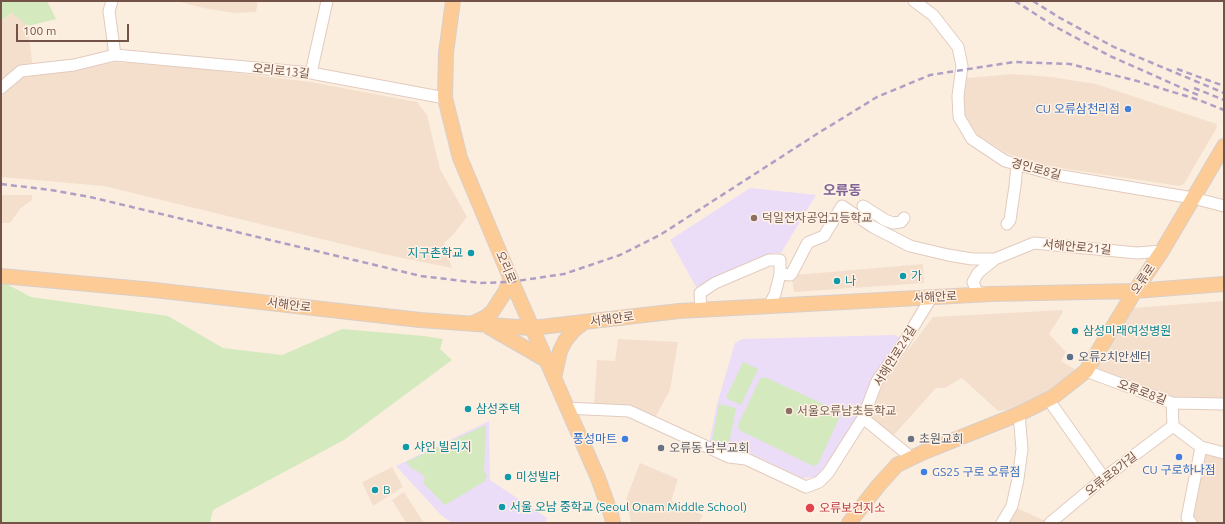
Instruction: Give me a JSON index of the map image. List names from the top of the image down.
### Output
{
  "streets": {
    "main road": ["오리로", "오류로", "서해안로"],
    "street": [
      "오리로13길",
      "경인로8길",
      "서해안로21길",
      "서해안로24길",
      "오류로8길",
      "오류로8가길"
    ]
  },
  "crossings": [
    ["오리로13길", "오리로"],
    ["경인로8길", "오류로"],
    ["서해안로21길", "오류로"],
    ["서해안로21길", "서해안로"],
    ["오리로", "서해안로"],
    ["오리로", "서해안로24길"],
    ["오류로", "서해안로"],
    ["오류로", "오류로8길"],
    ["서해안로", "서해안로24길"]
  ],
  "districts": ["오류동"],
  "places": [
    "CU 오류삼천리점",
    "덕일전자공업고등학교",
    "지구촌학교",
    "가",
    "나",
    "삼성미래여성병원",
    "오류2치안센터",
    "삼성주택",
    "서울오류남초등학교",
    "풍성마트",
    "초원교회",
    "샤인 빌리지",
    "오류동 남부교회",
    "CU 구로하나점",
    "GS25 구로 오류점",
    "미성빌라",
    "B",
    "서울 오남 중학교 (Seoul Onam Middle School)",
    "오류보건지소"
  ],
  "scale_bar": "100 m"
}
